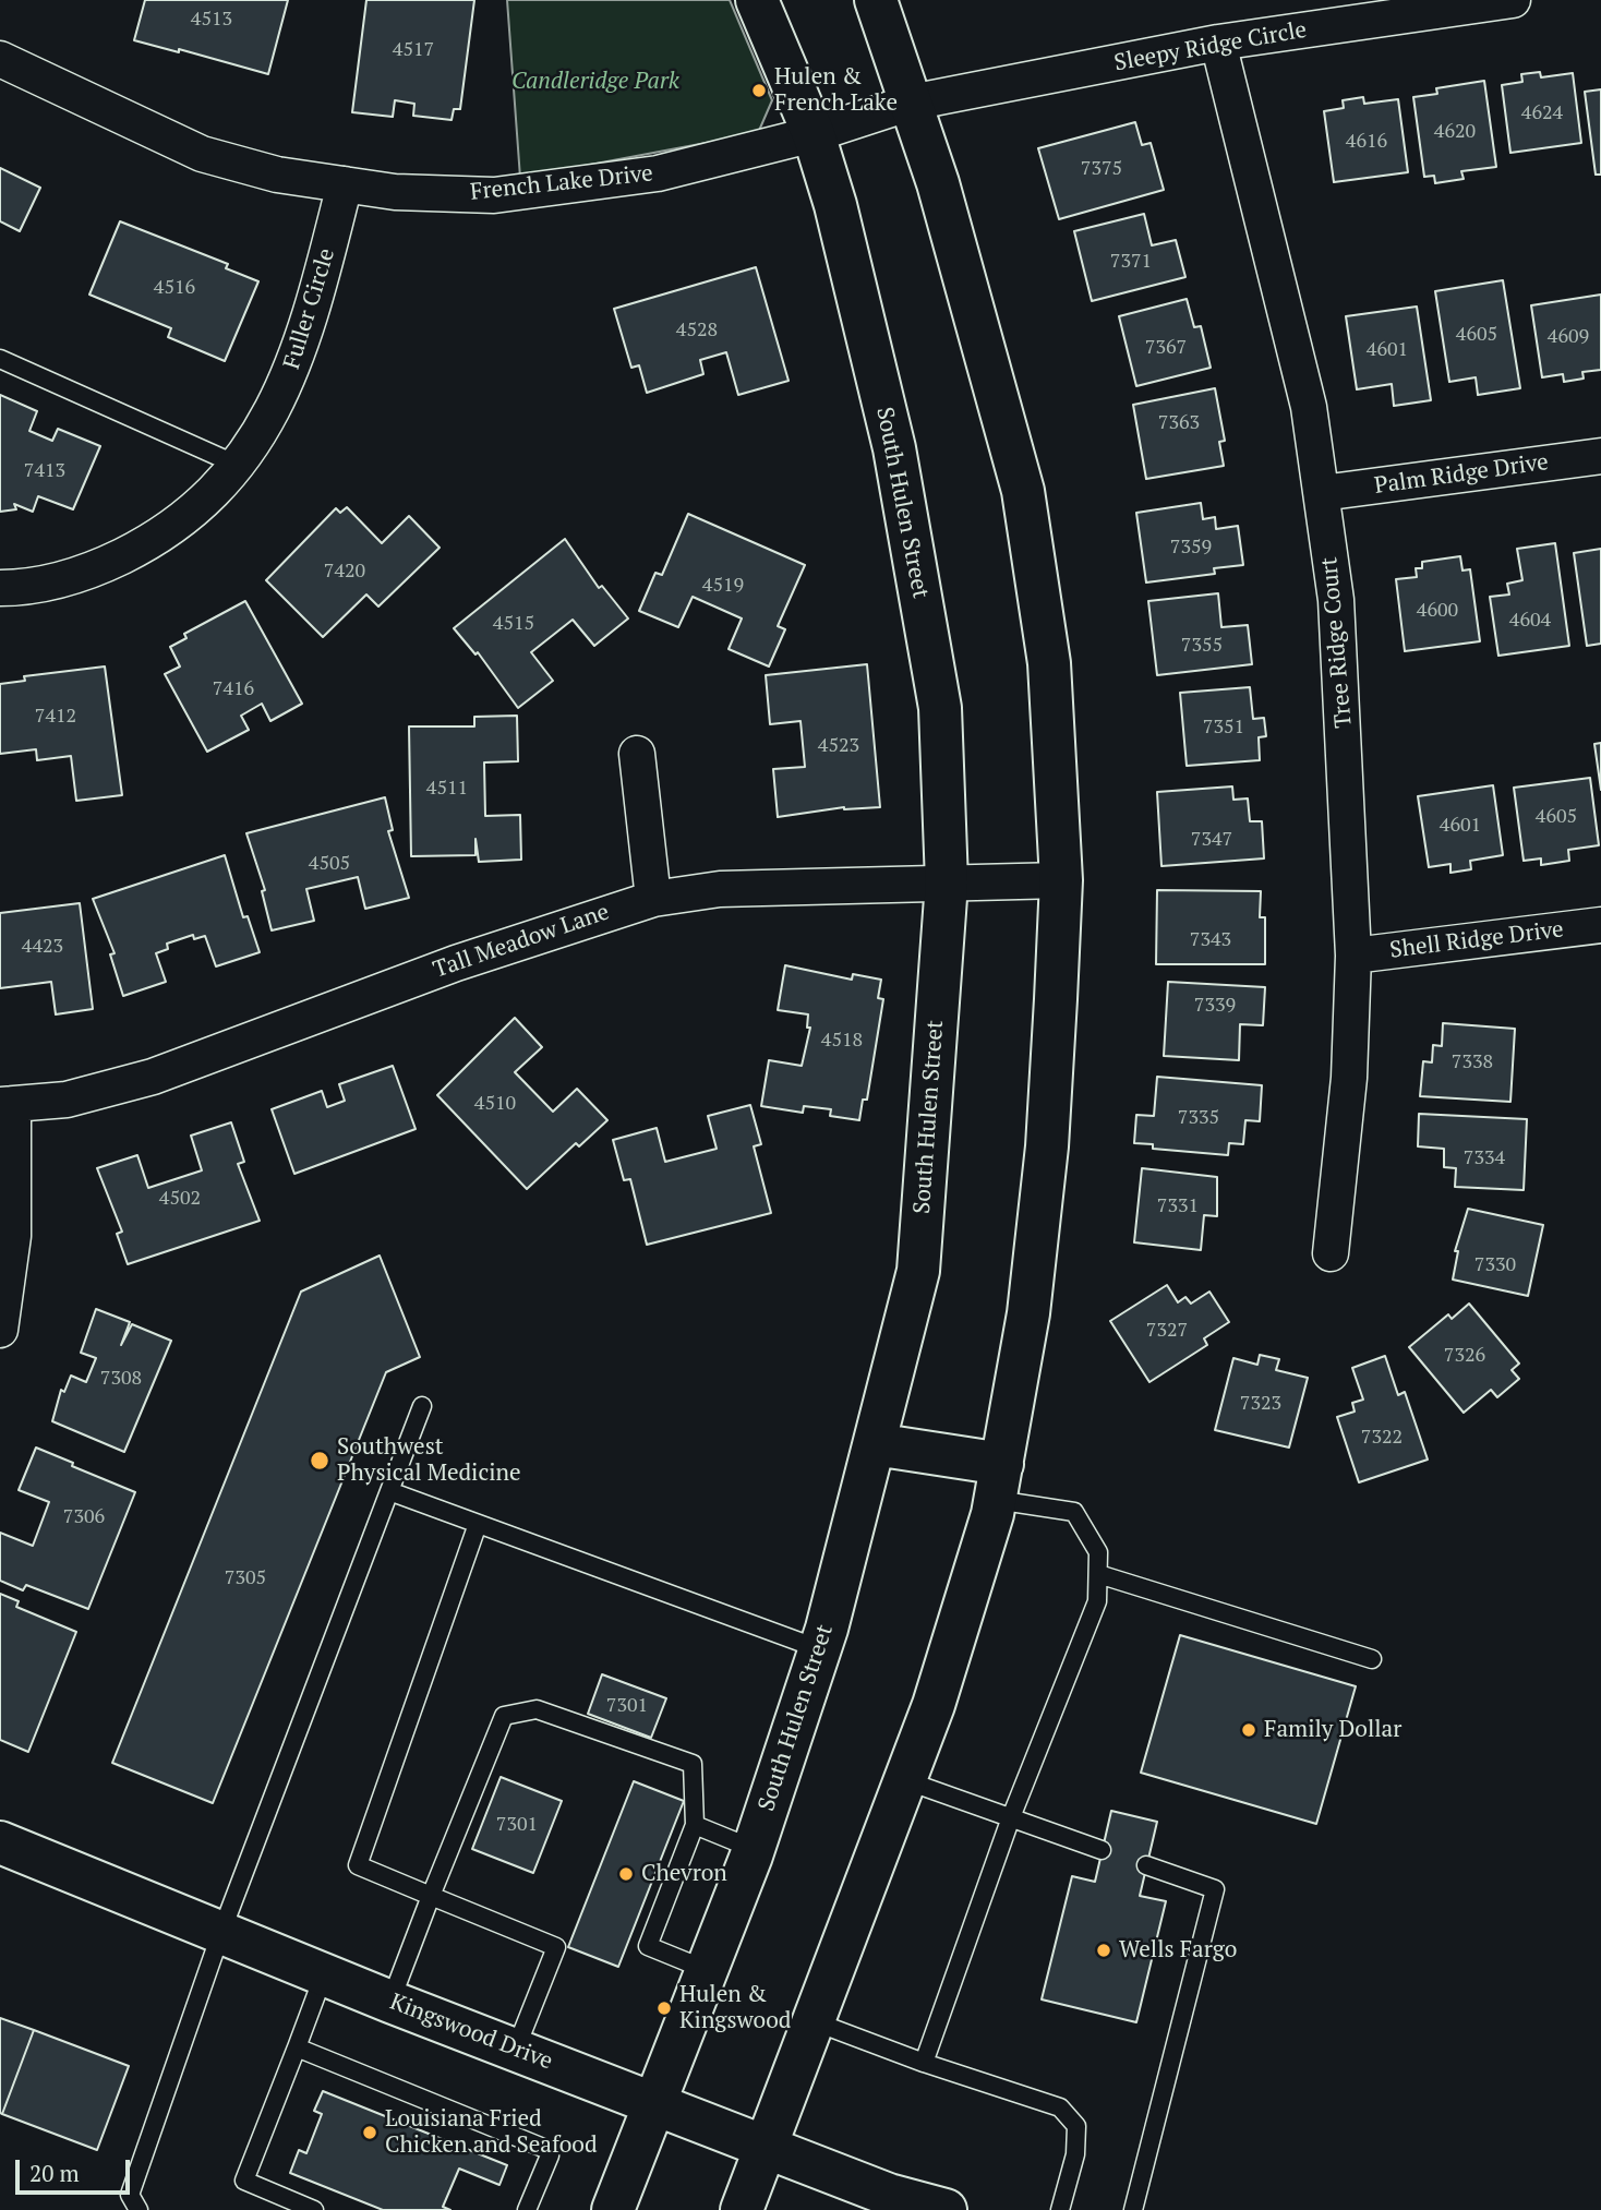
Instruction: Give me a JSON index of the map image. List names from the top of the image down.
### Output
{
  "streets": {
    "main road": ["South Hulen Street", "Kingswood Drive"],
    "street": [
      "Sleepy Ridge Circle",
      "French Lake Drive",
      "Fuller Circle",
      "Palm Ridge Drive",
      "Tree Ridge Court",
      "Shell Ridge Drive",
      "Tall Meadow Lane"
    ]
  },
  "crossings": [
    ["Sleepy Ridge Circle", "French Lake Drive"],
    ["Sleepy Ridge Circle", "Tree Ridge Court"],
    ["French Lake Drive", "Fuller Circle"],
    ["French Lake Drive", "South Hulen Street"],
    ["Palm Ridge Drive", "Tree Ridge Court"],
    ["South Hulen Street", "Tall Meadow Lane"],
    ["South Hulen Street", "Kingswood Drive"],
    ["Tree Ridge Court", "Shell Ridge Drive"]
  ],
  "parks": ["Candleridge Park"],
  "places": [
    "Hulen & French Lake",
    "Southwest Physical Medicine",
    "Family Dollar",
    "Chevron",
    "Wells Fargo",
    "Hulen & Kingswood",
    "Louisiana Fried Chicken and Seafood"
  ],
  "house_numbers": [
    "4513",
    "4517",
    "4624",
    "4620",
    "4616",
    "7375",
    "7371",
    "4516",
    "4528",
    "4605",
    "4609",
    "7367",
    "4601",
    "7363",
    "7413",
    "7359",
    "7420",
    "4519",
    "4600",
    "4604",
    "4515",
    "7355",
    "7416",
    "7412",
    "7351",
    "4523",
    "4511",
    "4605",
    "4601",
    "7347",
    "4505",
    "7343",
    "4423",
    "7339",
    "4518",
    "7338",
    "4510",
    "7335",
    "7334",
    "4502",
    "7331",
    "7330",
    "7327",
    "7326",
    "7308",
    "7323",
    "7322",
    "7306",
    "7305",
    "7301",
    "7301"
  ],
  "scale_bar": "20 m"
}
